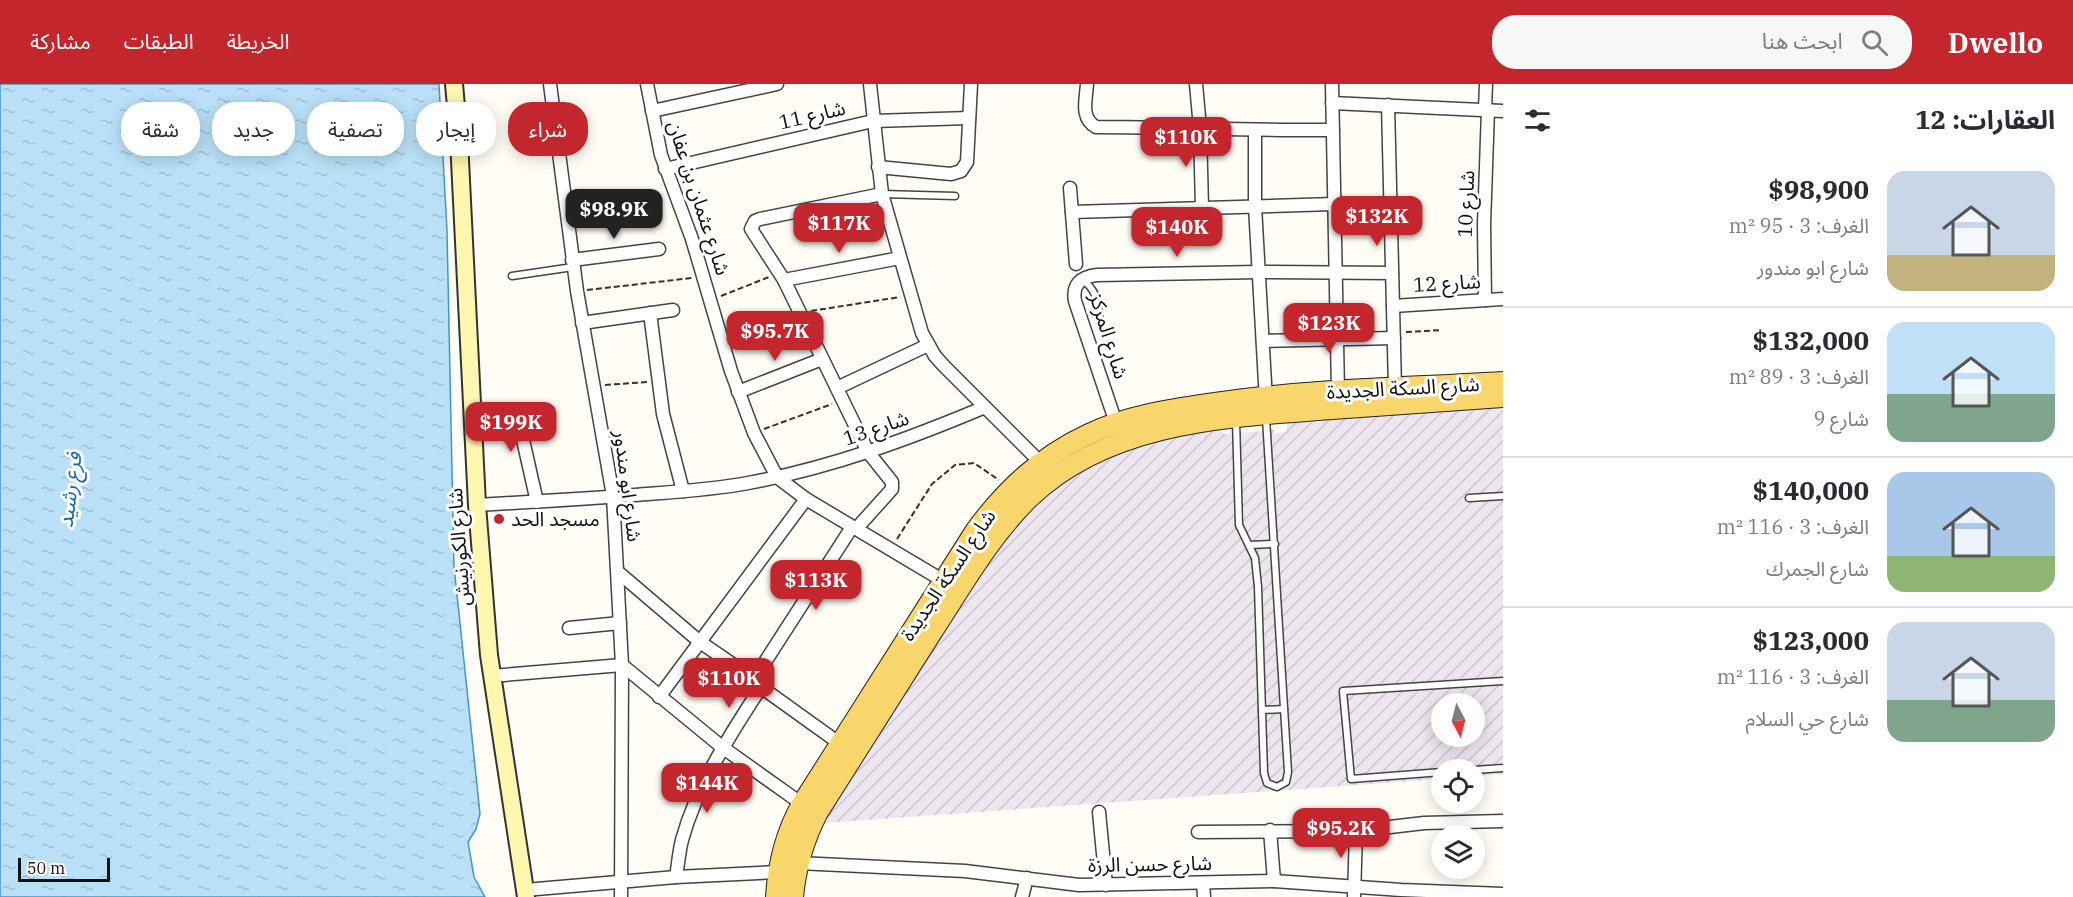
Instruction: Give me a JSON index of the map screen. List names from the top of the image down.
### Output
{
  "streets": {
    "main road": ["شارع السكة الجديدة", "شارع الكورنيش"],
    "street": [
      "شارع 11",
      "شارع عثمان بن عفان",
      "شارع 10",
      "شارع 12",
      "شارع المركز",
      "شارع 13",
      "شارع ابو مندور",
      "شارع حسن الرزة"
    ]
  },
  "crossings": [
    ["شارع 11", "شارع عثمان بن عفان"],
    ["شارع عثمان بن عفان", "شارع السكة الجديدة"],
    ["شارع عثمان بن عفان", "شارع 13"],
    ["شارع 10", "شارع 12"],
    ["شارع المركز", "شارع السكة الجديدة"],
    ["شارع السكة الجديدة", "شارع حسن الرزة"],
    ["شارع 13", "شارع ابو مندور"],
    ["شارع 13", "شارع الكورنيش"]
  ],
  "water": ["فرع رشيد"],
  "places": ["مسجد الحد"],
  "scale_bar": "50 m",
  "north": "bottom",
  "page": {
    "header": "Dwello",
    "search": "ابحث هنا",
    "nav": ["الخريطة", "الطبقات", "مشاركة"],
    "heading": "العقارات: 12",
    "chip": [
      "شراء",
      "إيجار",
      "تصفية",
      "جديد",
      "شقة"
    ],
    "price": [
      "$110K",
      "$98.9K",
      "$132K",
      "$117K",
      "$140K",
      "$123K",
      "$95.7K",
      "$199K",
      "$113K",
      "$110K",
      "$144K",
      "$95.2K"
    ],
    "list": [
      {
        "name": "$98,900",
        "note": "الغرف: 3 · 95 m² · شارع ابو مندور"
      },
      {
        "name": "$132,000",
        "note": "الغرف: 3 · 89 m² · شارع 9"
      },
      {
        "name": "$140,000",
        "note": "الغرف: 3 · 116 m² · شارع الجمرك"
      },
      {
        "name": "$123,000",
        "note": "الغرف: 3 · 116 m² · شارع حي السلام"
      }
    ],
    "scale": "50 m"
  }
}
